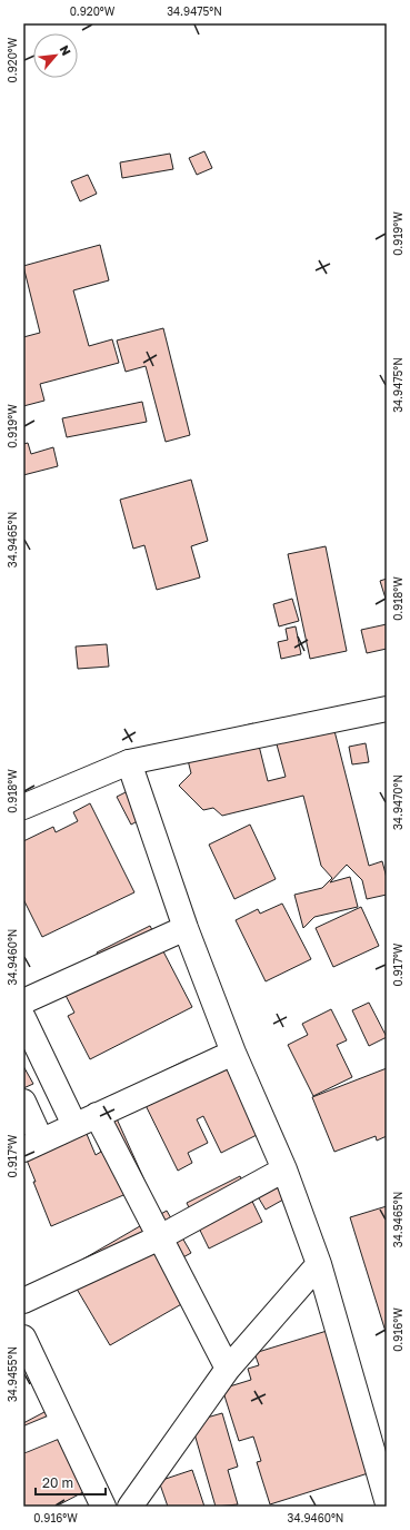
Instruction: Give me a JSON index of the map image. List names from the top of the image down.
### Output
{
  "scale_bar": "20 m",
  "north": "top right",
  "coordinates": [
    "0.920°W",
    "34.9475°N",
    "0.919°W",
    "34.9465°N",
    "0.918°W",
    "34.9470°N",
    "34.9460°N",
    "0.917°W",
    "0.916°W",
    "34.9455°N"
  ]
}
